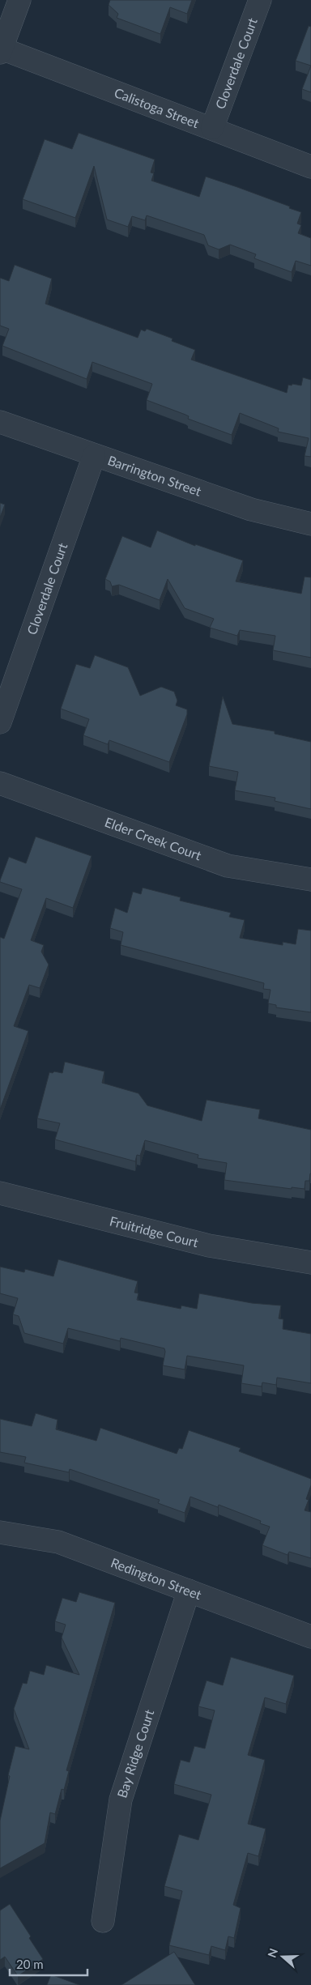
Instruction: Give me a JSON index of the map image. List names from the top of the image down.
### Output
{
  "streets": {
    "street": [
      "Cloverdale Court",
      "Calistoga Street",
      "Barrington Street",
      "Elder Creek Court",
      "Fruitridge Court",
      "Redington Street",
      "Bay Ridge Court"
    ]
  },
  "crossings": [
    ["Cloverdale Court", "Calistoga Street"],
    ["Cloverdale Court", "Barrington Street"],
    ["Redington Street", "Bay Ridge Court"]
  ],
  "scale_bar": "20 m",
  "north": "left"
}
